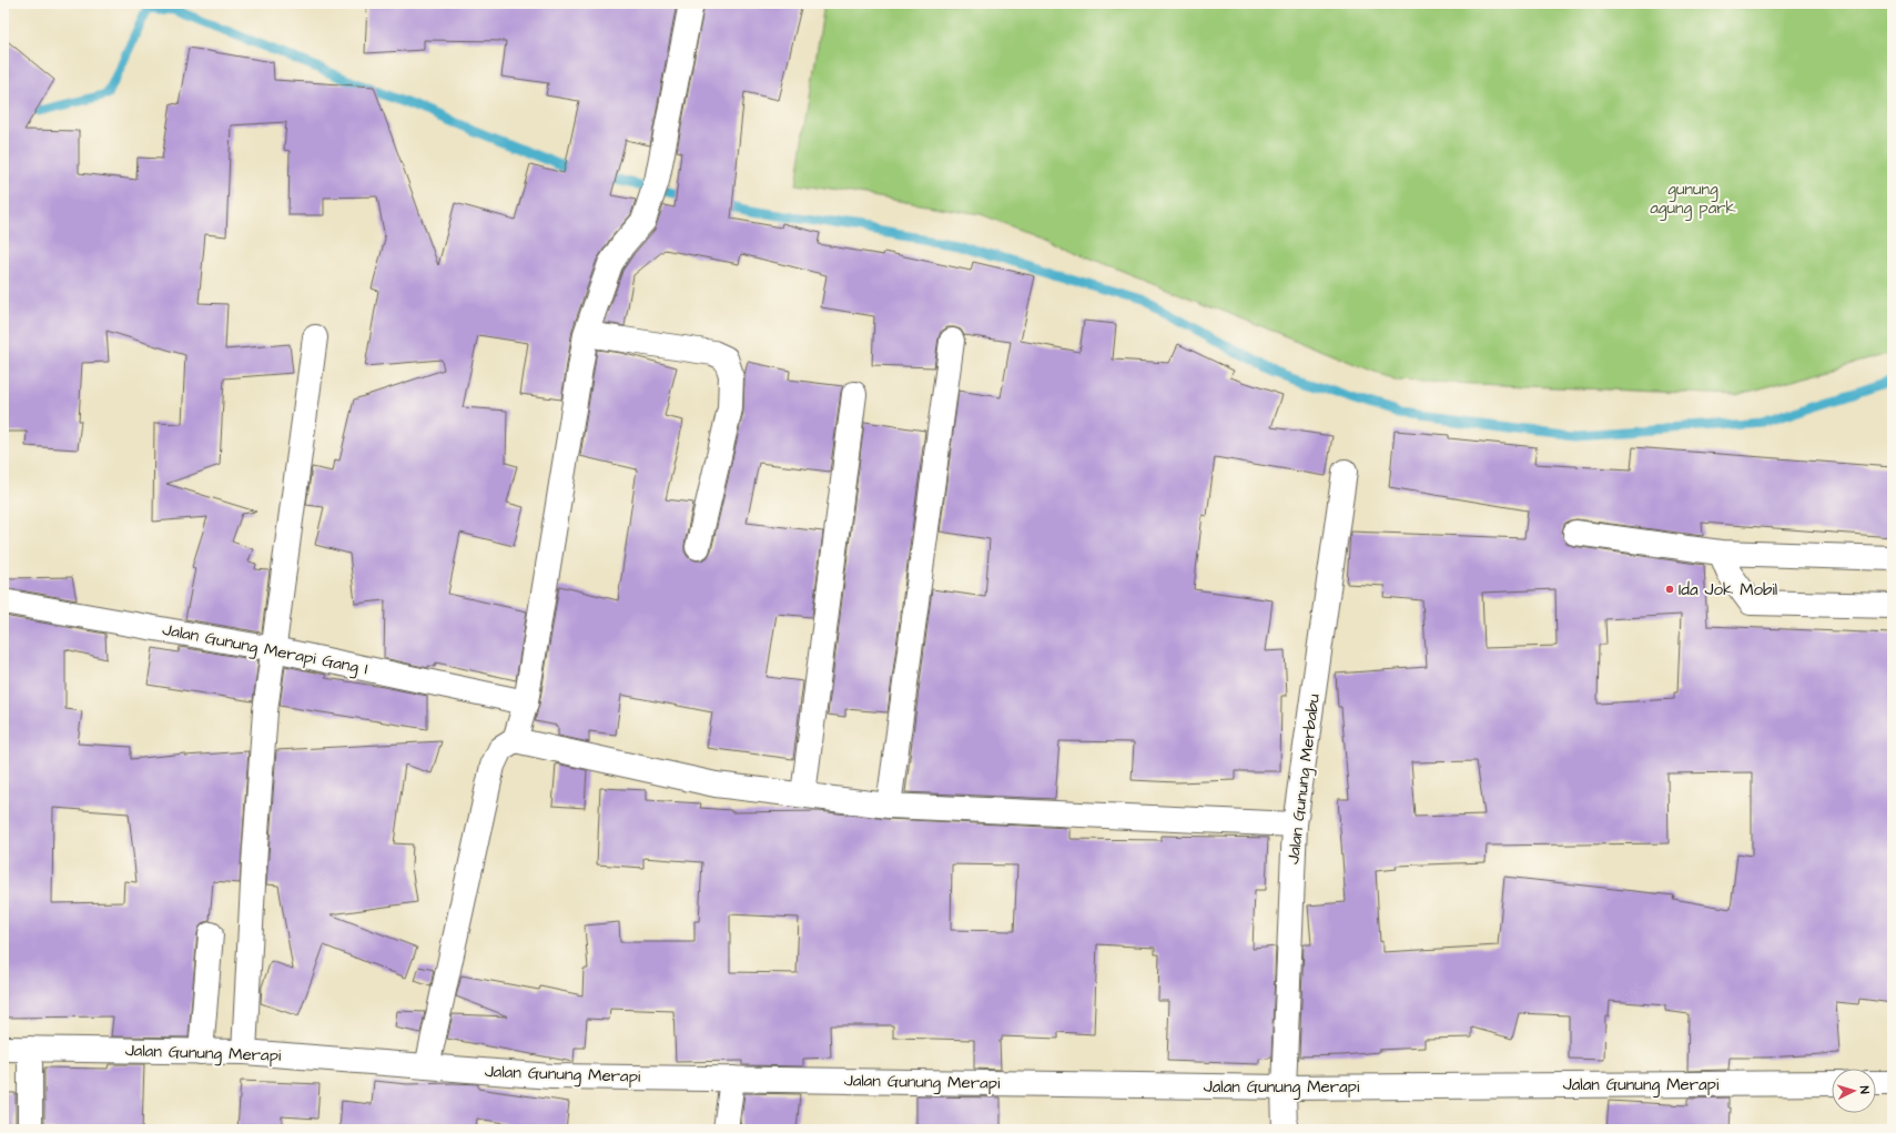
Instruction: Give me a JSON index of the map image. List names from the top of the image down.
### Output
{
  "streets": {
    "street": ["Jalan Gunung Merapi Gang I", "Jalan Gunung Merbabu", "Jalan Gunung Merapi"]
  },
  "crossings": [
    ["Jalan Gunung Merbabu", "Jalan Gunung Merapi"]
  ],
  "parks": ["gunung agung park"],
  "places": ["Ida Jok Mobil"],
  "north": "right"
}
